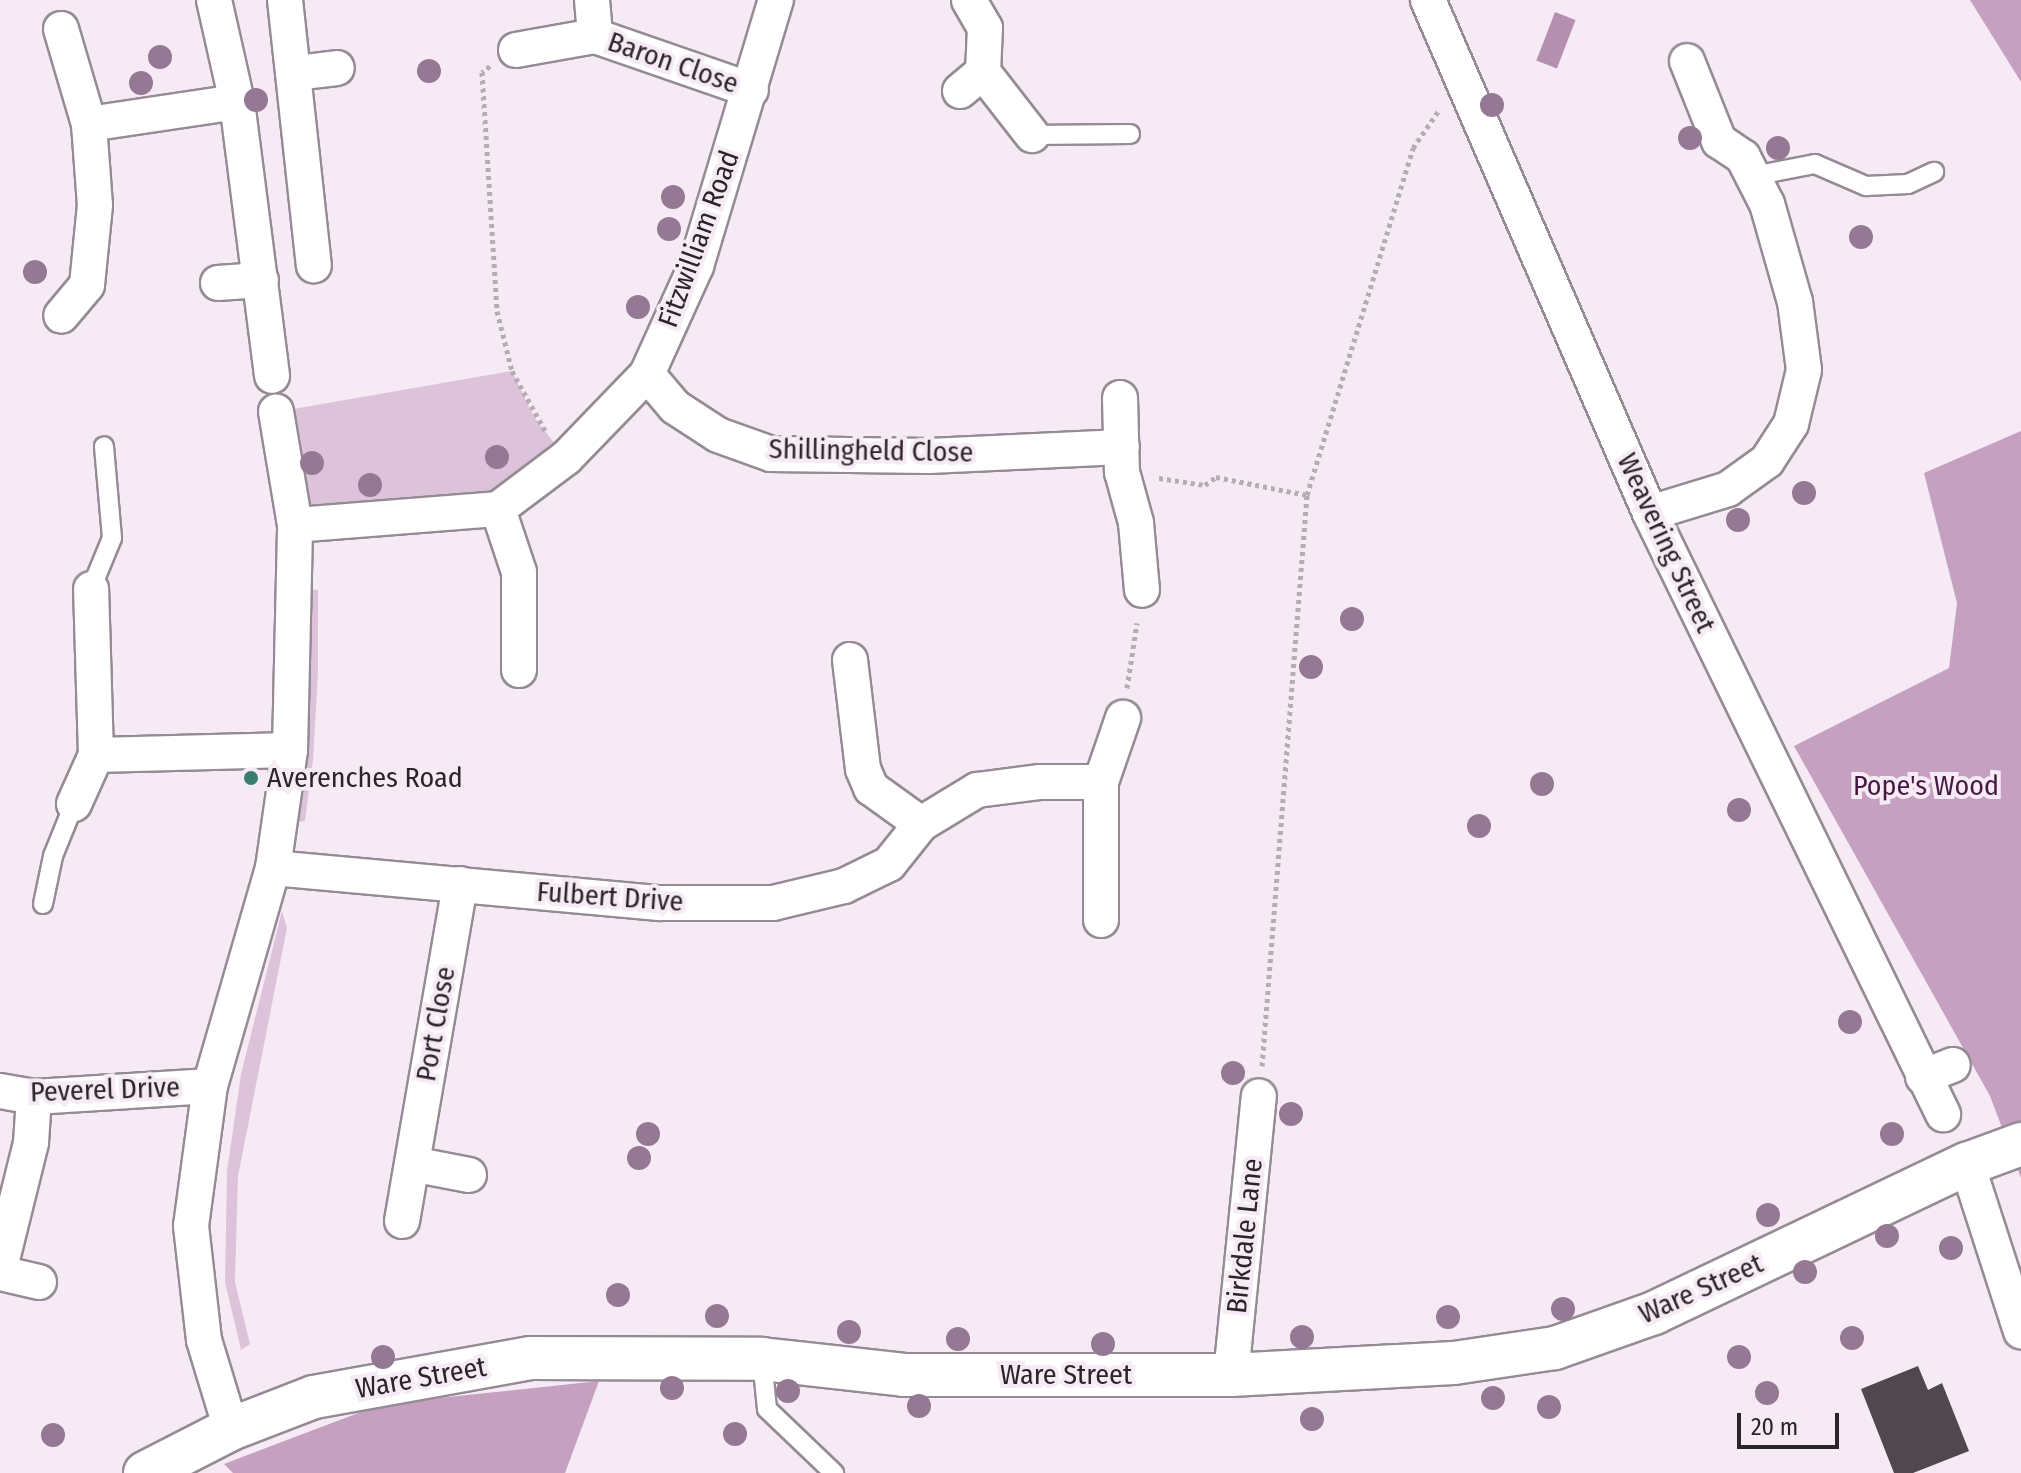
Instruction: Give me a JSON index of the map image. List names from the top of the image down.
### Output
{
  "streets": {
    "street": [
      "Baron Close",
      "Fitzwilliam Road",
      "Shillingheld Close",
      "Weavering Street",
      "Fulbert Drive",
      "Port Close",
      "Peverel Drive",
      "Birkdale Lane",
      "Ware Street"
    ]
  },
  "crossings": [
    ["Baron Close", "Fitzwilliam Road"],
    ["Fitzwilliam Road", "Shillingheld Close"],
    ["Fulbert Drive", "Port Close"],
    ["Birkdale Lane", "Ware Street"]
  ],
  "parks": ["Pope's Wood"],
  "places": ["Averenches Road"],
  "scale_bar": "20 m"
}
